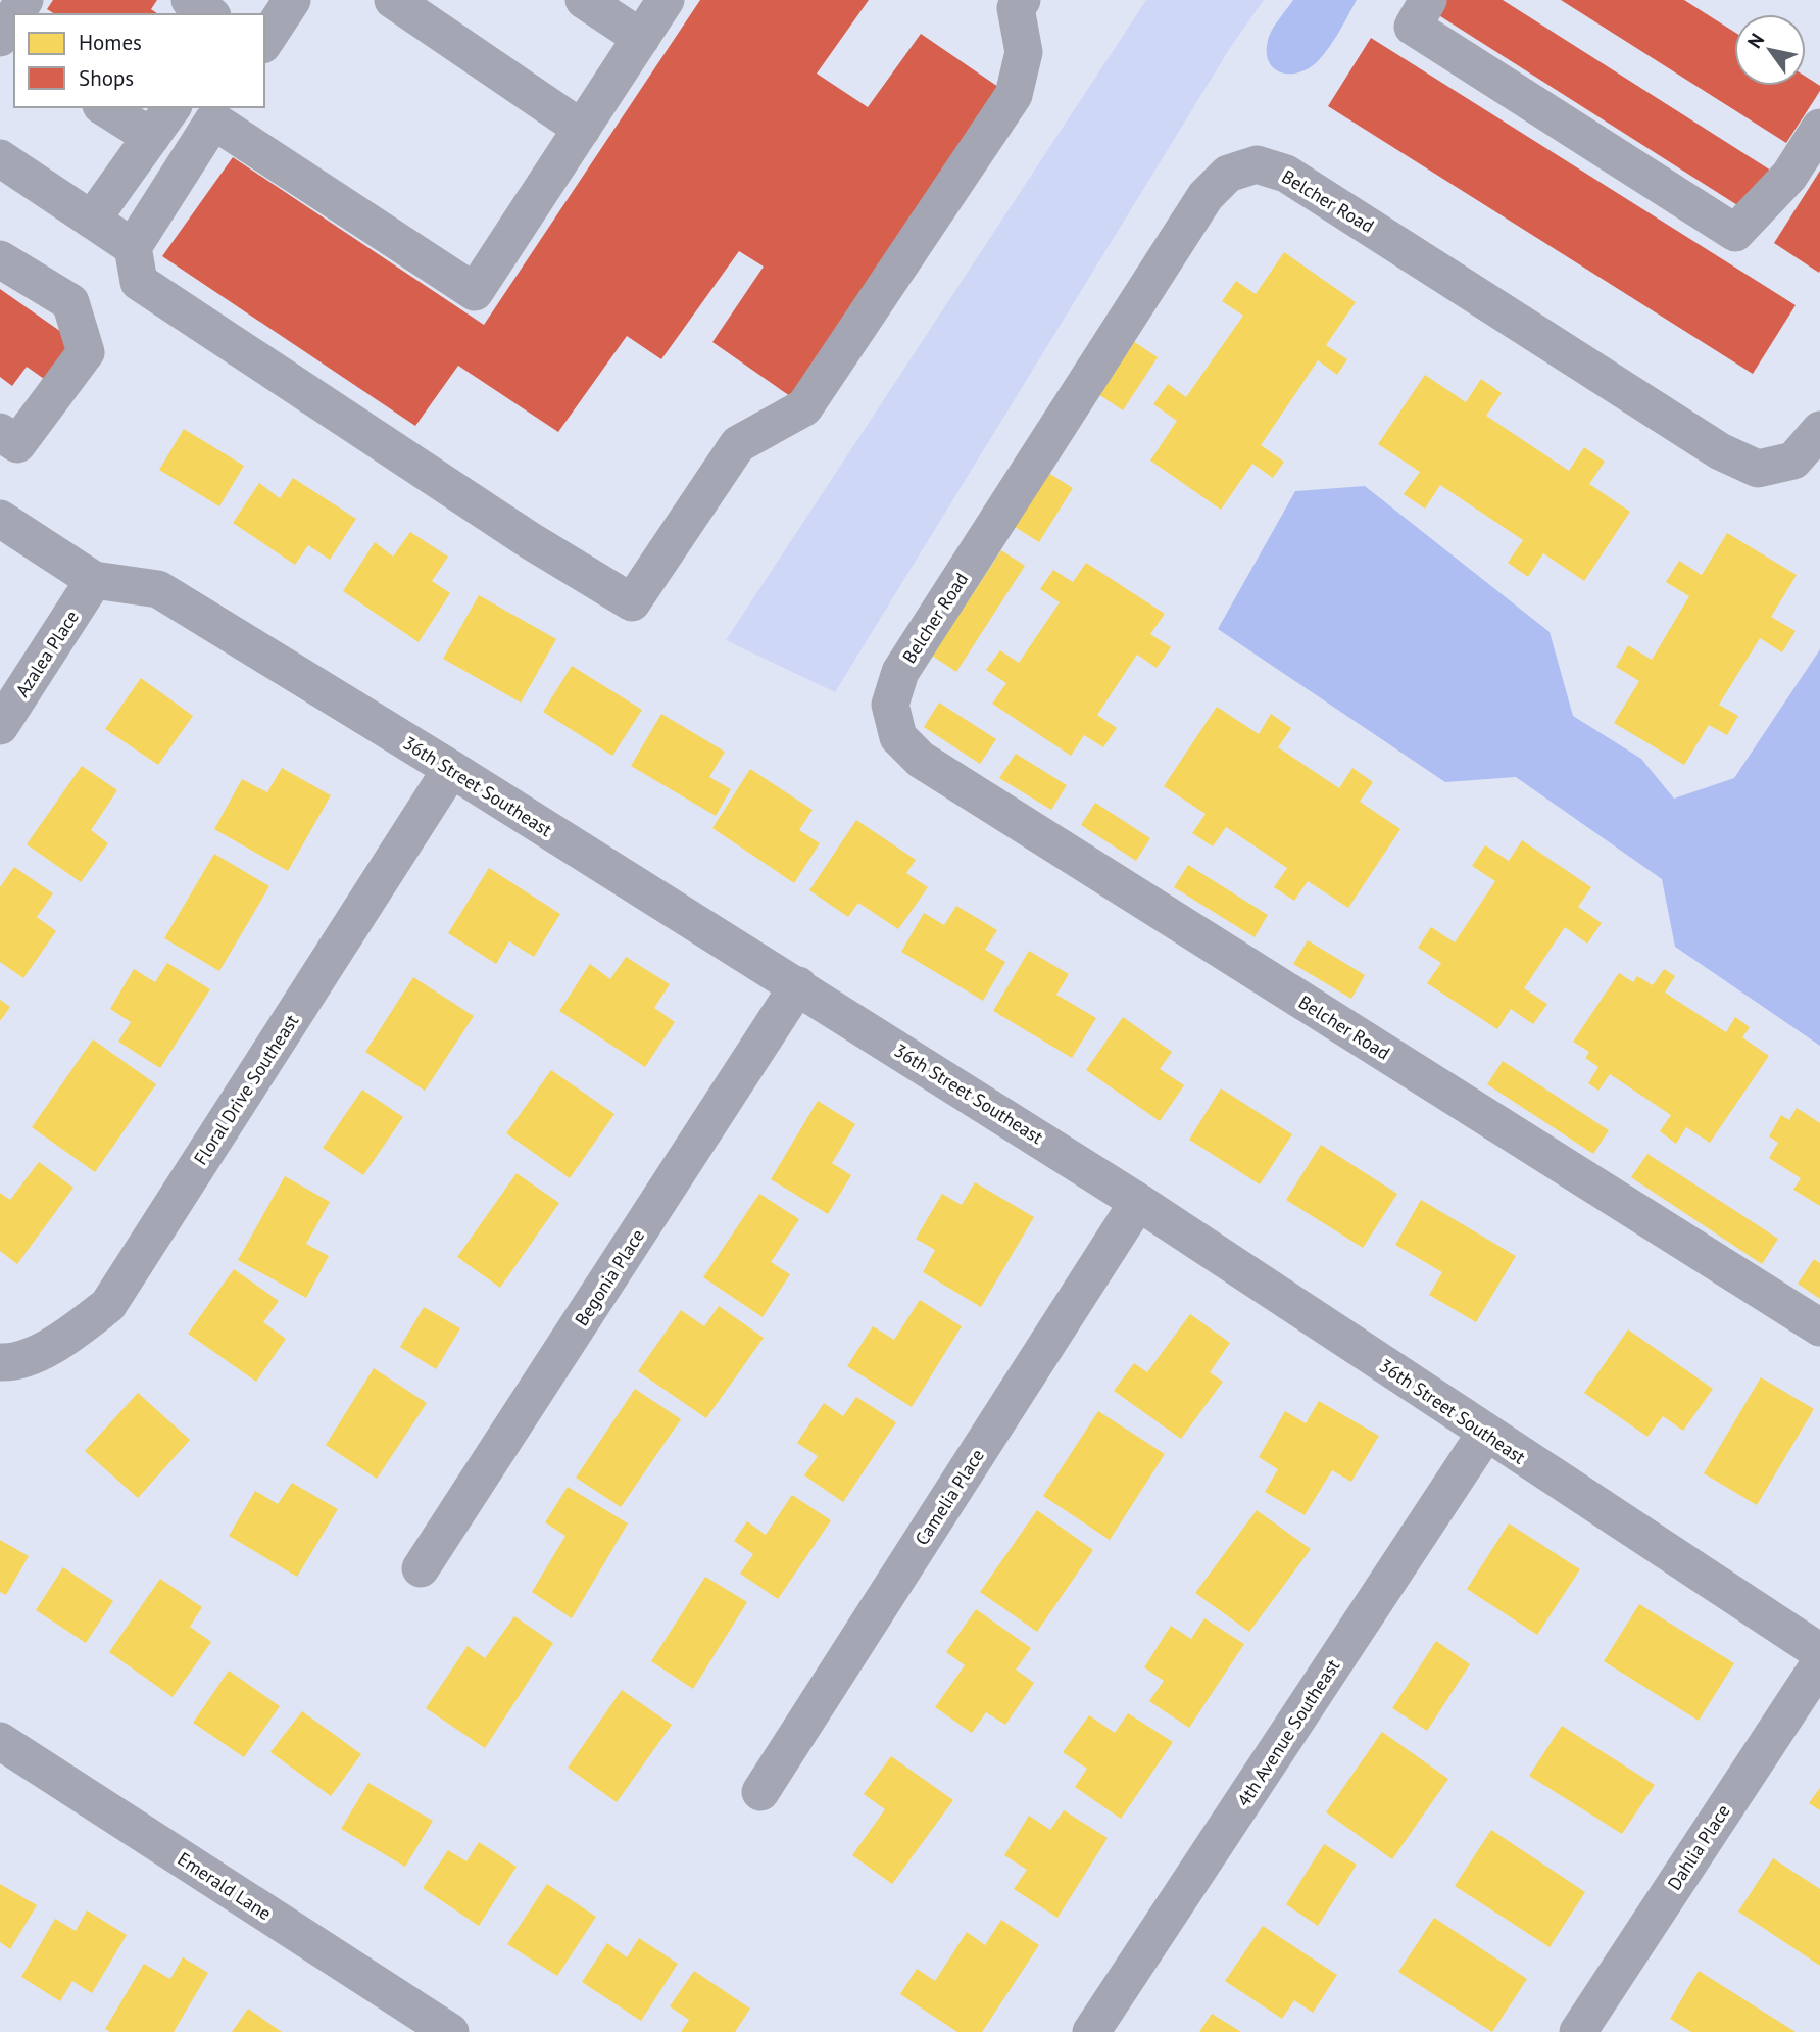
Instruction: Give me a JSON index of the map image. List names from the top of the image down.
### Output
{
  "streets": {
    "street": [
      "Belcher Road",
      "Azalea Place",
      "36th Street Southeast",
      "Floral Drive Southeast",
      "Begonia Place",
      "Camelia Place",
      "4th Avenue Southeast",
      "Dahlia Place",
      "Emerald Lane"
    ]
  },
  "crossings": [
    ["Azalea Place", "36th Street Southeast"],
    ["36th Street Southeast", "Floral Drive Southeast"],
    ["36th Street Southeast", "Begonia Place"],
    ["36th Street Southeast", "Camelia Place"],
    ["36th Street Southeast", "4th Avenue Southeast"]
  ],
  "legend": ["Homes", "Shops"],
  "north": "top left"
}
